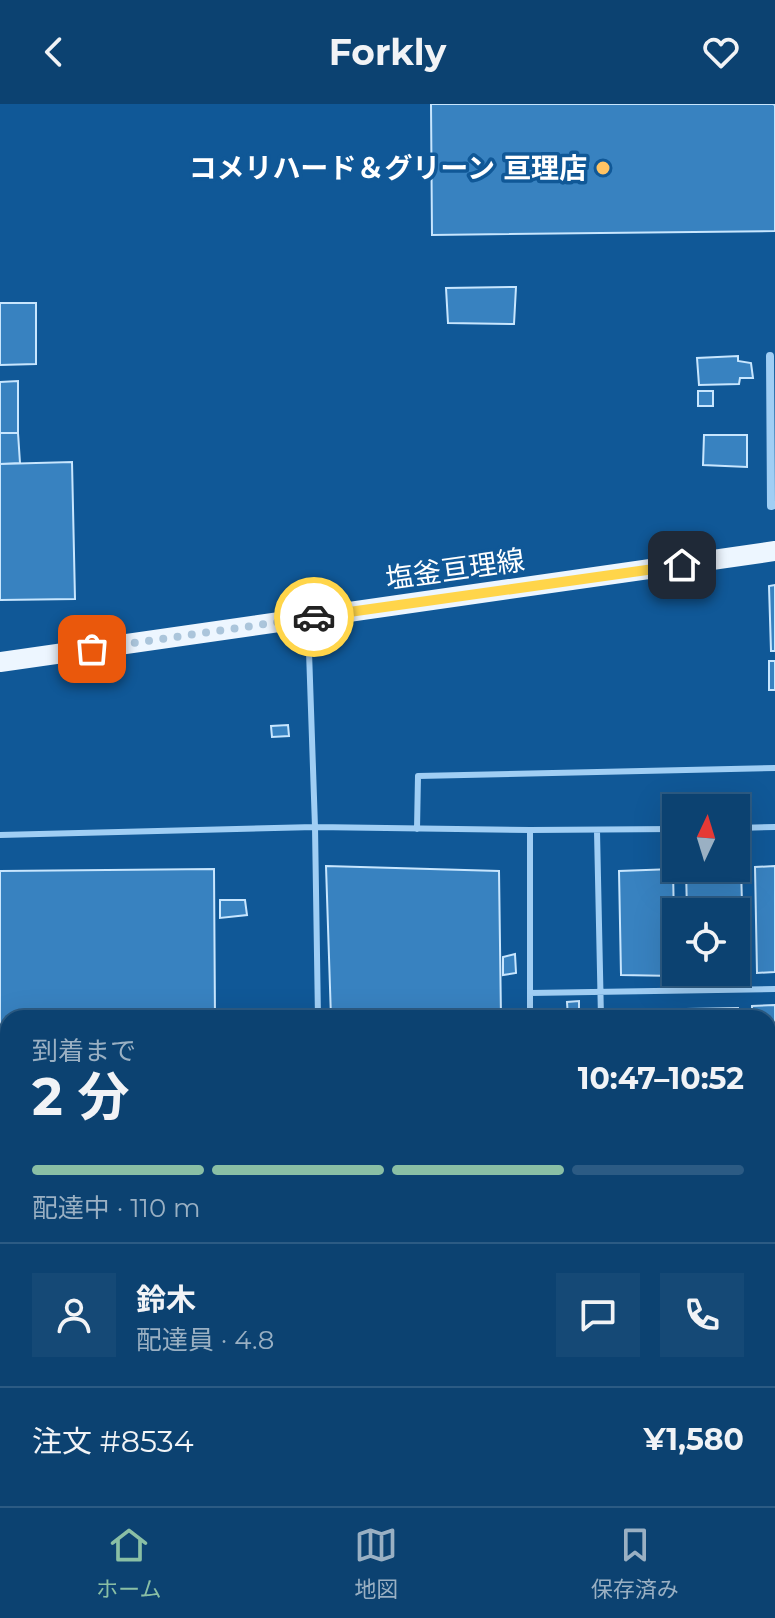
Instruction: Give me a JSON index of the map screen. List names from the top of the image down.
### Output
{
  "streets": {
    "main road": ["塩釜亘理線"]
  },
  "places": ["コメリハード＆グリーン 亘理店"],
  "north": "top",
  "page": {
    "header": "Forkly",
    "heading": ["2 分", "到着まで", "10:47–10:52"],
    "panel": [
      "鈴木",
      "配達員 · 4.8",
      "注文 #8534",
      "¥1,580"
    ],
    "bar": "配達中 · 110 m",
    "tabs": ["ホーム", "地図", "保存済み"]
  }
}
